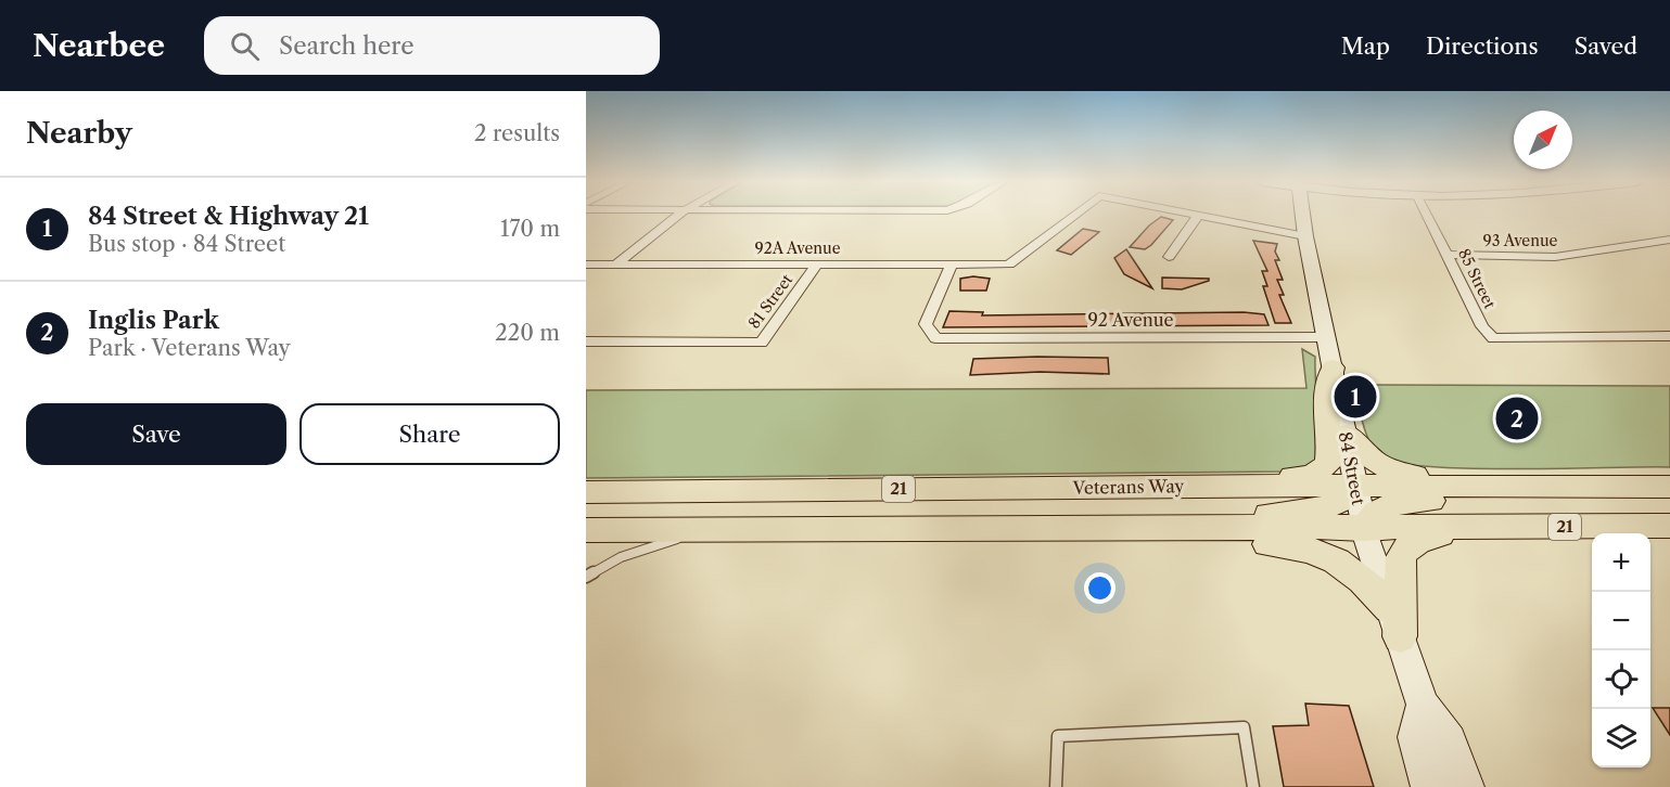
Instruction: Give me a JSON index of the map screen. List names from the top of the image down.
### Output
{
  "streets": {
    "main road": ["Veterans Way", "21"],
    "street": [
      "93 Avenue",
      "92A Avenue",
      "85 Street",
      "81 Street",
      "92 Avenue",
      "84 Street"
    ]
  },
  "crossings": [
    ["93 Avenue", "85 Street"],
    ["92A Avenue", "81 Street"],
    ["92A Avenue", "92 Avenue"],
    ["92 Avenue", "84 Street"],
    ["84 Street", "Veterans Way"],
    ["84 Street", "21"]
  ],
  "north": "top right",
  "page": {
    "header": "Nearbee",
    "search": "Search here",
    "nav": ["Map", "Directions", "Saved"],
    "heading": ["Nearby", "2 results"],
    "list": [
      {
        "mark": "1",
        "name": "84 Street & Highway 21",
        "note": "Bus stop · 84 Street",
        "value": "170 m"
      },
      {
        "mark": "2",
        "name": "Inglis Park",
        "note": "Park · Veterans Way",
        "value": "220 m"
      }
    ],
    "pins": ["1", "2"],
    "buttons": ["Save", "Share"],
    "map_buttons": ["+", "−"]
  }
}
